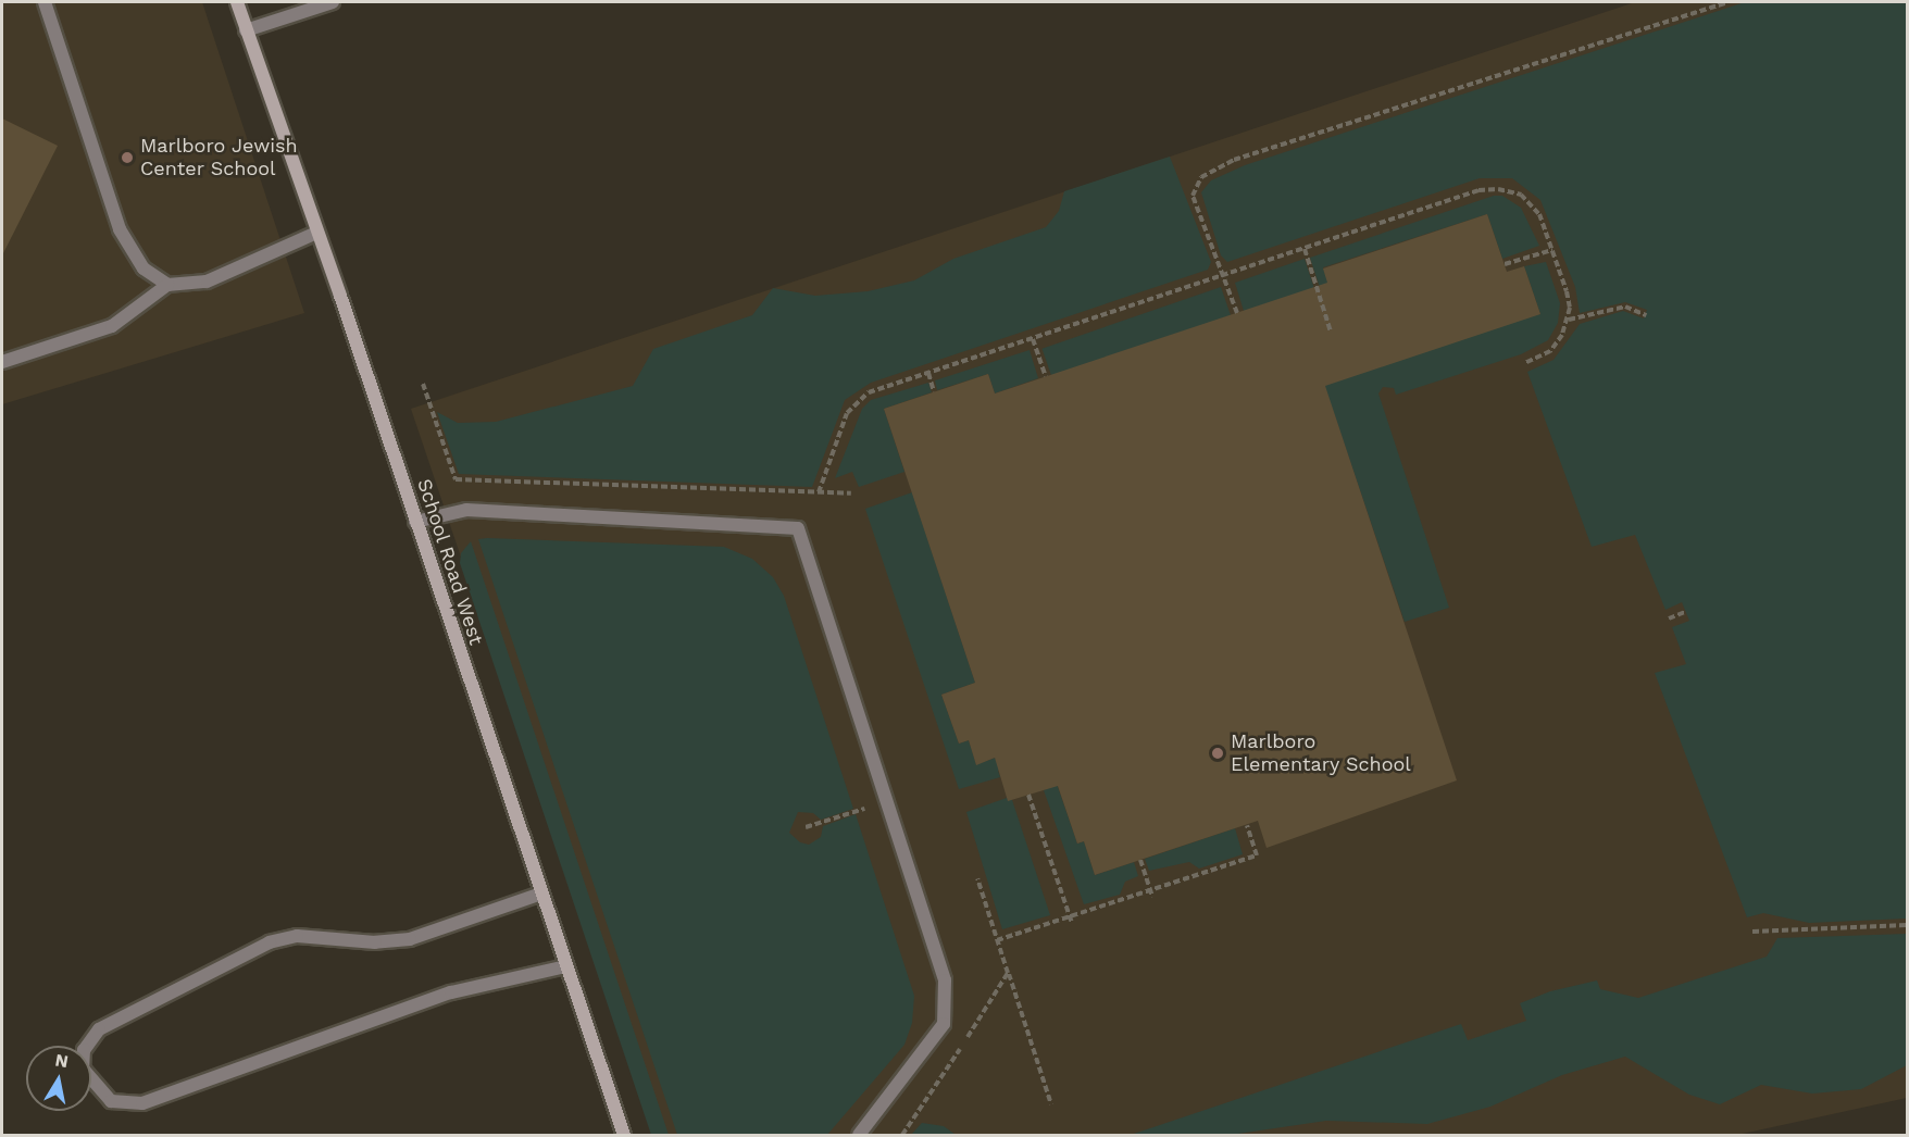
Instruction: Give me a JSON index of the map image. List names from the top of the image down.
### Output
{
  "streets": {
    "street": ["School Road West"]
  },
  "places": ["Marlboro Jewish Center School", "Marlboro Elementary School"],
  "north": "top"
}
